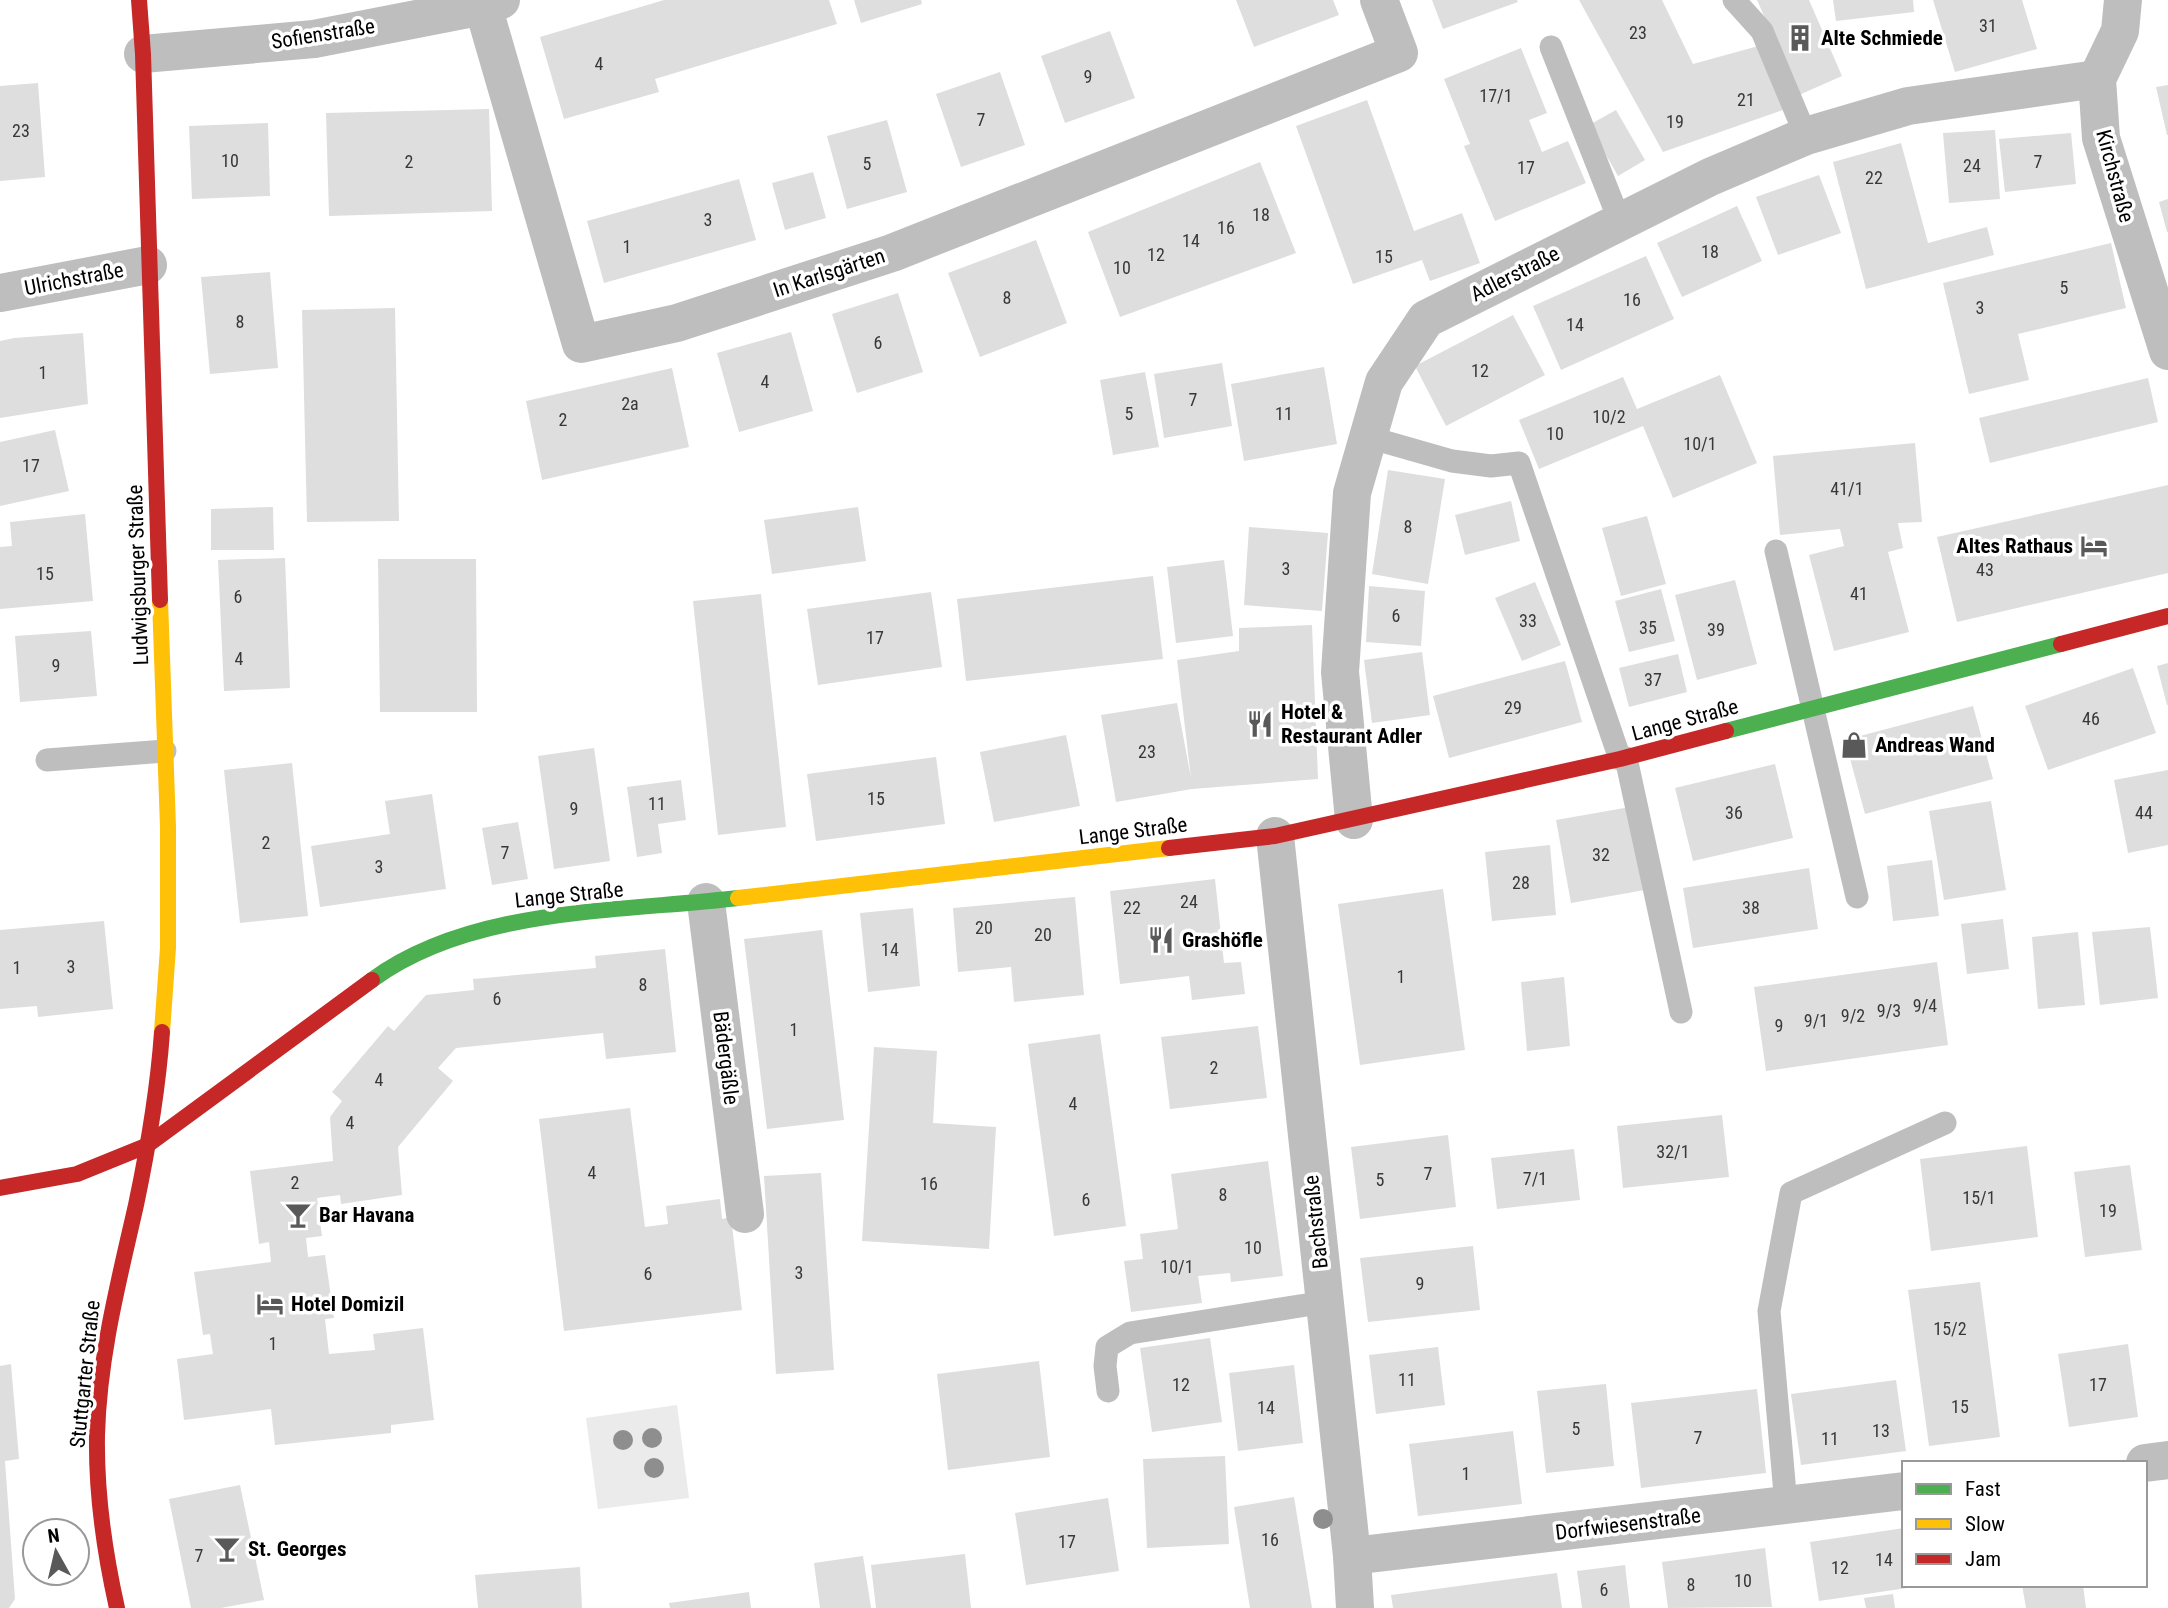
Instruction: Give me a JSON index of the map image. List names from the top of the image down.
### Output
{
  "streets": {
    "main road": ["Ludwigsburger Straße", "Lange Straße", "Stuttgarter Straße"],
    "street": [
      "Sofienstraße",
      "Kirchstraße",
      "In Karlsgärten",
      "Adlerstraße",
      "Ulrichstraße",
      "Bädergäßle",
      "Bachstraße",
      "Dorfwiesenstraße"
    ]
  },
  "crossings": [
    ["Sofienstraße", "In Karlsgärten"],
    ["Sofienstraße", "Ludwigsburger Straße"],
    ["Kirchstraße", "Adlerstraße"],
    ["Adlerstraße", "Lange Straße"],
    ["Ulrichstraße", "Ludwigsburger Straße"],
    ["Ludwigsburger Straße", "Lange Straße"],
    ["Ludwigsburger Straße", "Stuttgarter Straße"],
    ["Lange Straße", "Bädergäßle"],
    ["Lange Straße", "Bachstraße"],
    ["Lange Straße", "Stuttgarter Straße"],
    ["Bachstraße", "Dorfwiesenstraße"]
  ],
  "places": {
    "building": ["Alte Schmiede"],
    "hotel": ["Altes Rathaus", "Hotel Domizil"],
    "restaurant": ["Hotel & Restaurant Adler", "Grashöfle"],
    "shop": ["Andreas Wand"],
    "bar": ["Bar Havana", "St. Georges"]
  },
  "house_numbers": [
    "31",
    "23",
    "4",
    "9",
    "17/1",
    "21",
    "7",
    "19",
    "23",
    "10",
    "2",
    "7",
    "5",
    "24",
    "17",
    "22",
    "18",
    "3",
    "16",
    "14",
    "1",
    "18",
    "12",
    "15",
    "10",
    "5",
    "8",
    "16",
    "3",
    "8",
    "14",
    "6",
    "12",
    "1",
    "4",
    "7",
    "2a",
    "5",
    "11",
    "10/2",
    "2",
    "10",
    "10/1",
    "17",
    "41/1",
    "8",
    "3",
    "43",
    "15",
    "41",
    "6",
    "6",
    "33",
    "35",
    "39",
    "17",
    "4",
    "9",
    "37",
    "29",
    "46",
    "23",
    "15",
    "11",
    "9",
    "36",
    "44",
    "2",
    "7",
    "32",
    "3",
    "28",
    "24",
    "22",
    "38",
    "20",
    "20",
    "14",
    "3",
    "1",
    "1",
    "8",
    "6",
    "9/4",
    "9/3",
    "9/2",
    "9/1",
    "9",
    "1",
    "2",
    "4",
    "4",
    "4",
    "32/1",
    "4",
    "7",
    "7/1",
    "5",
    "2",
    "16",
    "8",
    "15/1",
    "6",
    "19",
    "10",
    "10/1",
    "3",
    "6",
    "9",
    "15/2",
    "1",
    "11",
    "12",
    "17",
    "15",
    "14",
    "5",
    "13",
    "7",
    "11",
    "1",
    "16",
    "17",
    "7",
    "14",
    "12",
    "10",
    "8",
    "6"
  ],
  "legend": ["Fast", "Slow", "Jam"],
  "north": "top"
}
